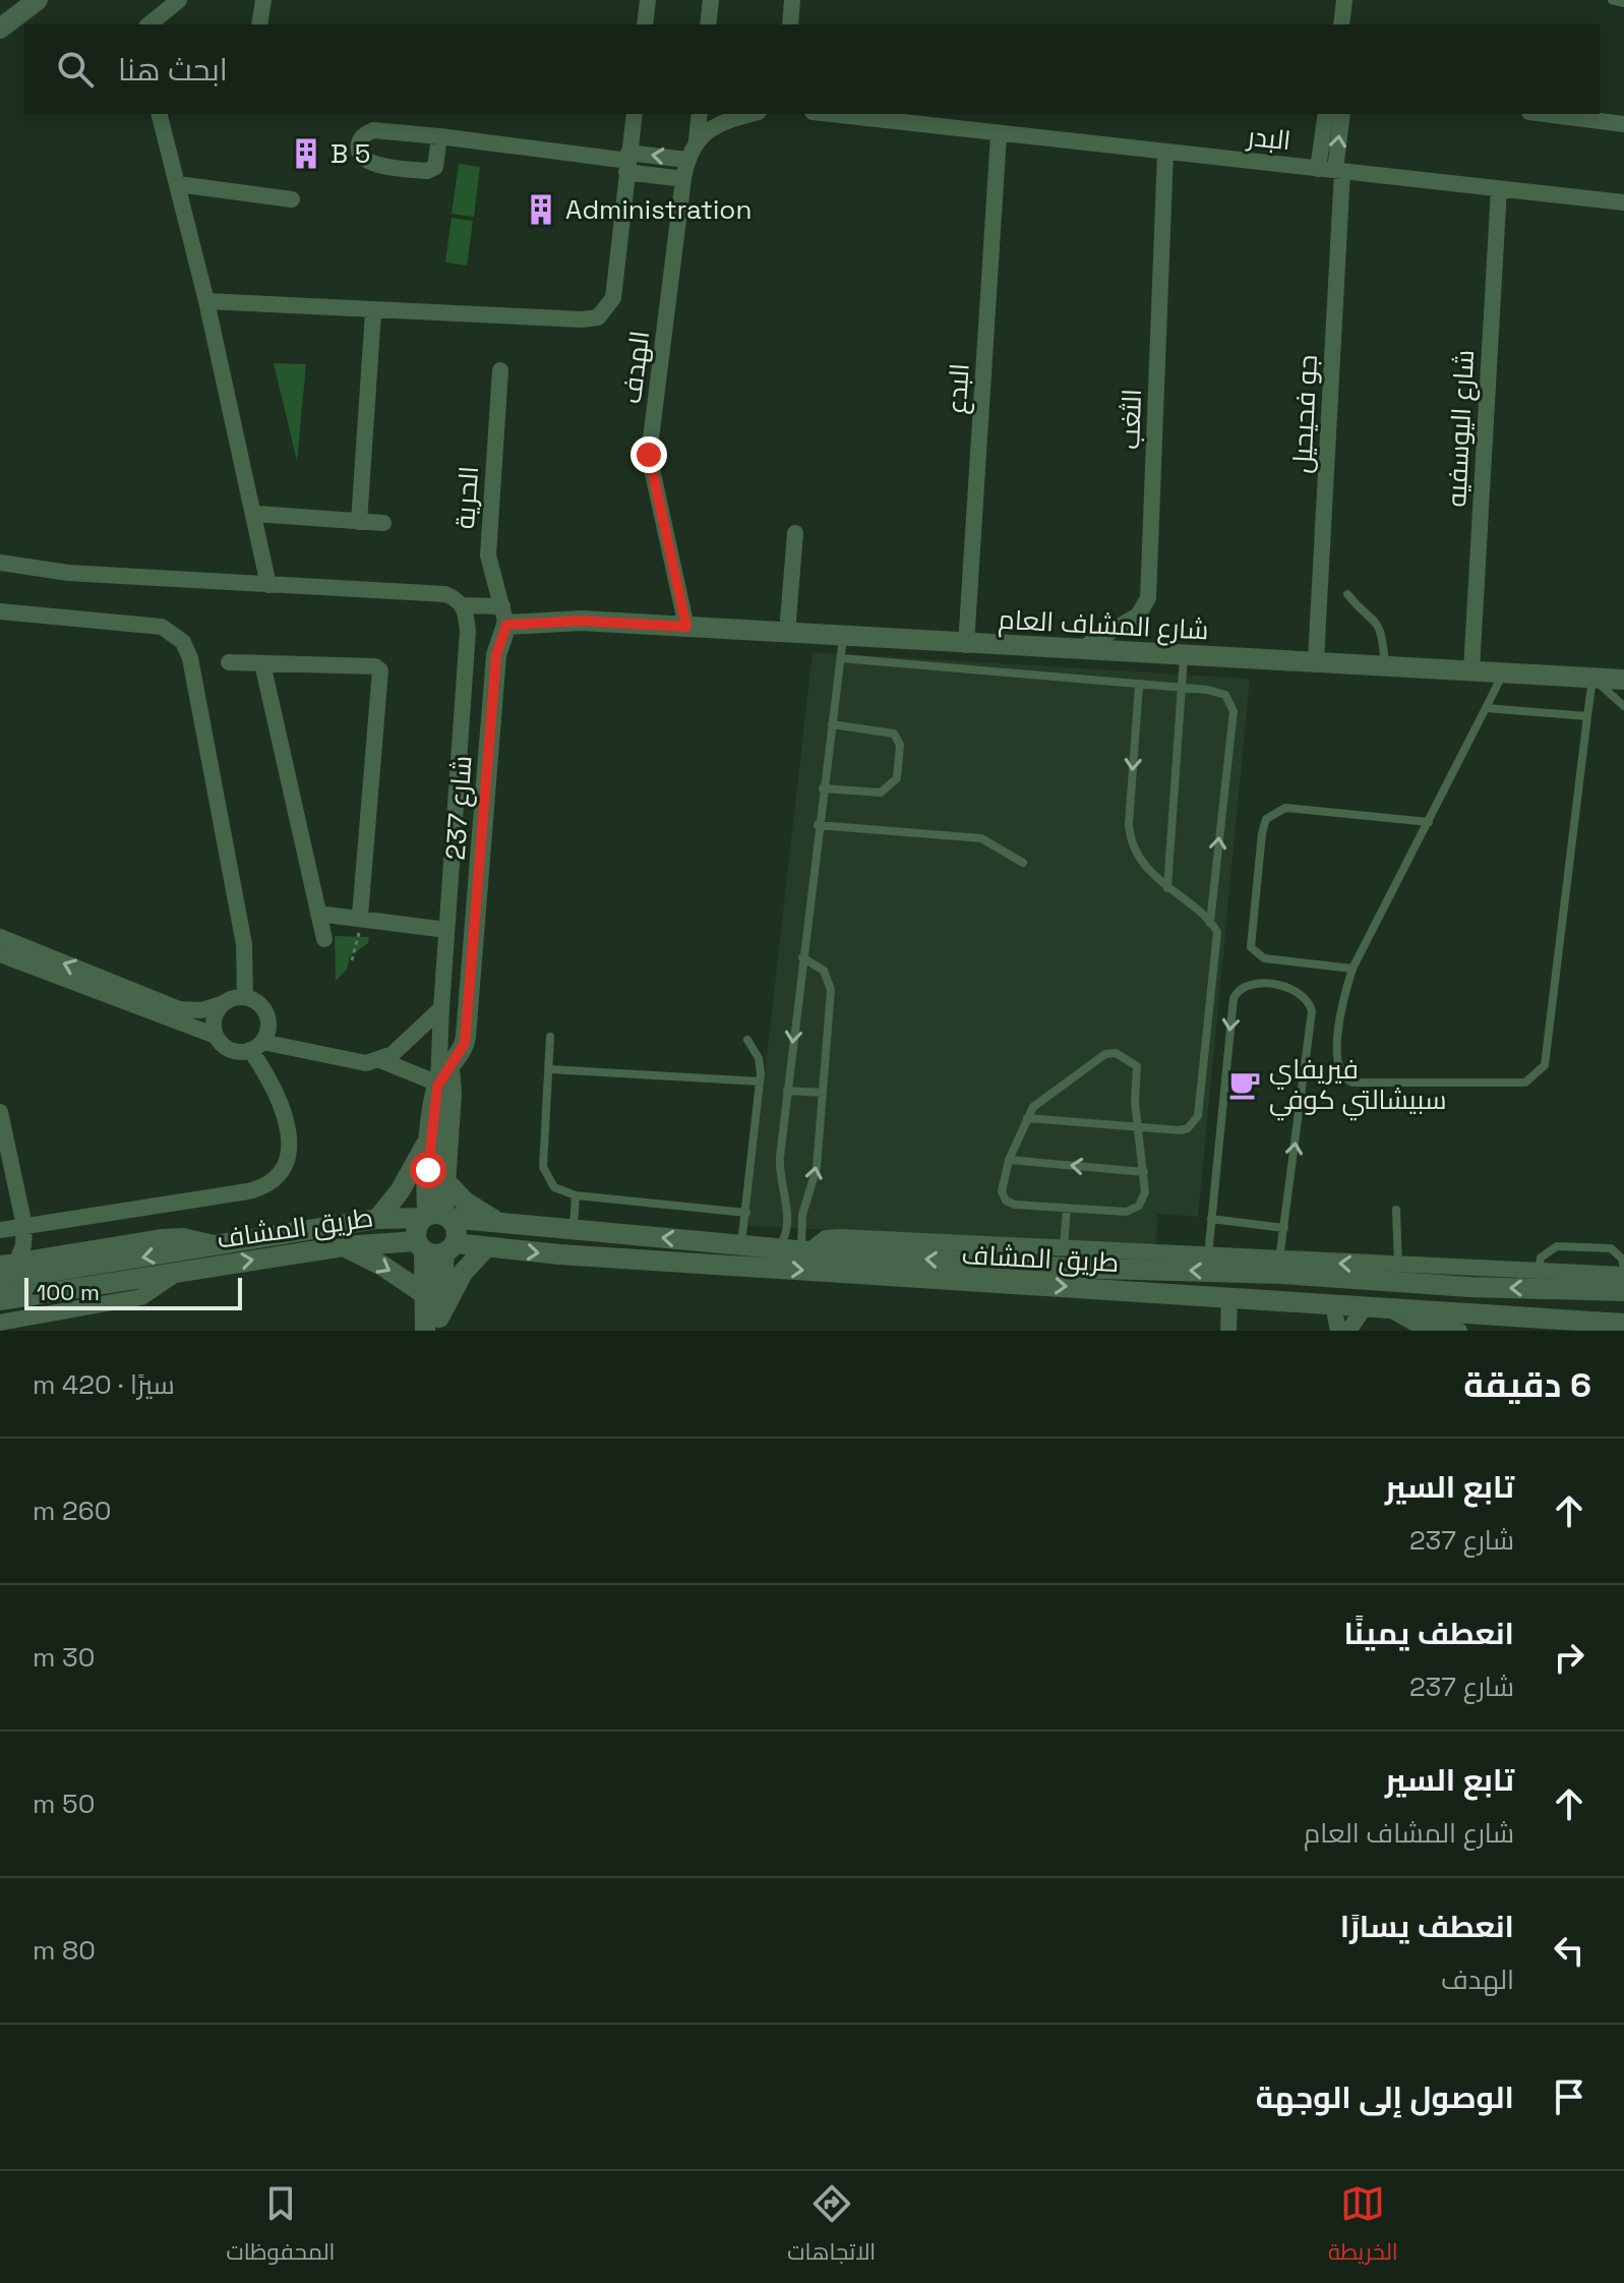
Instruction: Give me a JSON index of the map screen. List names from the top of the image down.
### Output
{
  "streets": {
    "street": [
      "البدر",
      "الهدف",
      "البدع",
      "جو فحيحيل",
      "الثغب",
      "شارع اليوسفيه",
      "الحرية",
      "شارع المشاف العام",
      "شارع 237",
      "طريق المشاف"
    ]
  },
  "crossings": [
    ["البدر", "البدع"],
    ["البدر", "جو فحيحيل"],
    ["البدر", "الثغب"],
    ["البدر", "شارع اليوسفيه"],
    ["الهدف", "شارع المشاف العام"],
    ["البدع", "شارع المشاف العام"],
    ["جو فحيحيل", "شارع المشاف العام"],
    ["الثغب", "شارع المشاف العام"],
    ["شارع اليوسفيه", "شارع المشاف العام"],
    ["الحرية", "شارع المشاف العام"],
    ["الحرية", "شارع 237"],
    ["شارع المشاف العام", "شارع 237"],
    ["شارع 237", "طريق المشاف"]
  ],
  "places": {
    "building": ["B 5", "Administration"],
    "cafe": ["فيريفاي سبيشالتي كوفي"]
  },
  "scale_bar": "100 m",
  "page": {
    "search": "ابحث هنا",
    "scale": "100 m",
    "heading": ["6 دقيقة", "سيرًا · 420 m"],
    "list": [
      ["تابع السير", "شارع 237", "260 m"],
      ["انعطف يمينًا", "شارع 237", "30 m"],
      ["تابع السير", "شارع المشاف العام", "50 m"],
      ["انعطف يسارًا", "الهدف", "80 m"],
      "الوصول إلى الوجهة"
    ],
    "nav": ["الخريطة", "الاتجاهات", "المحفوظات"]
  }
}
